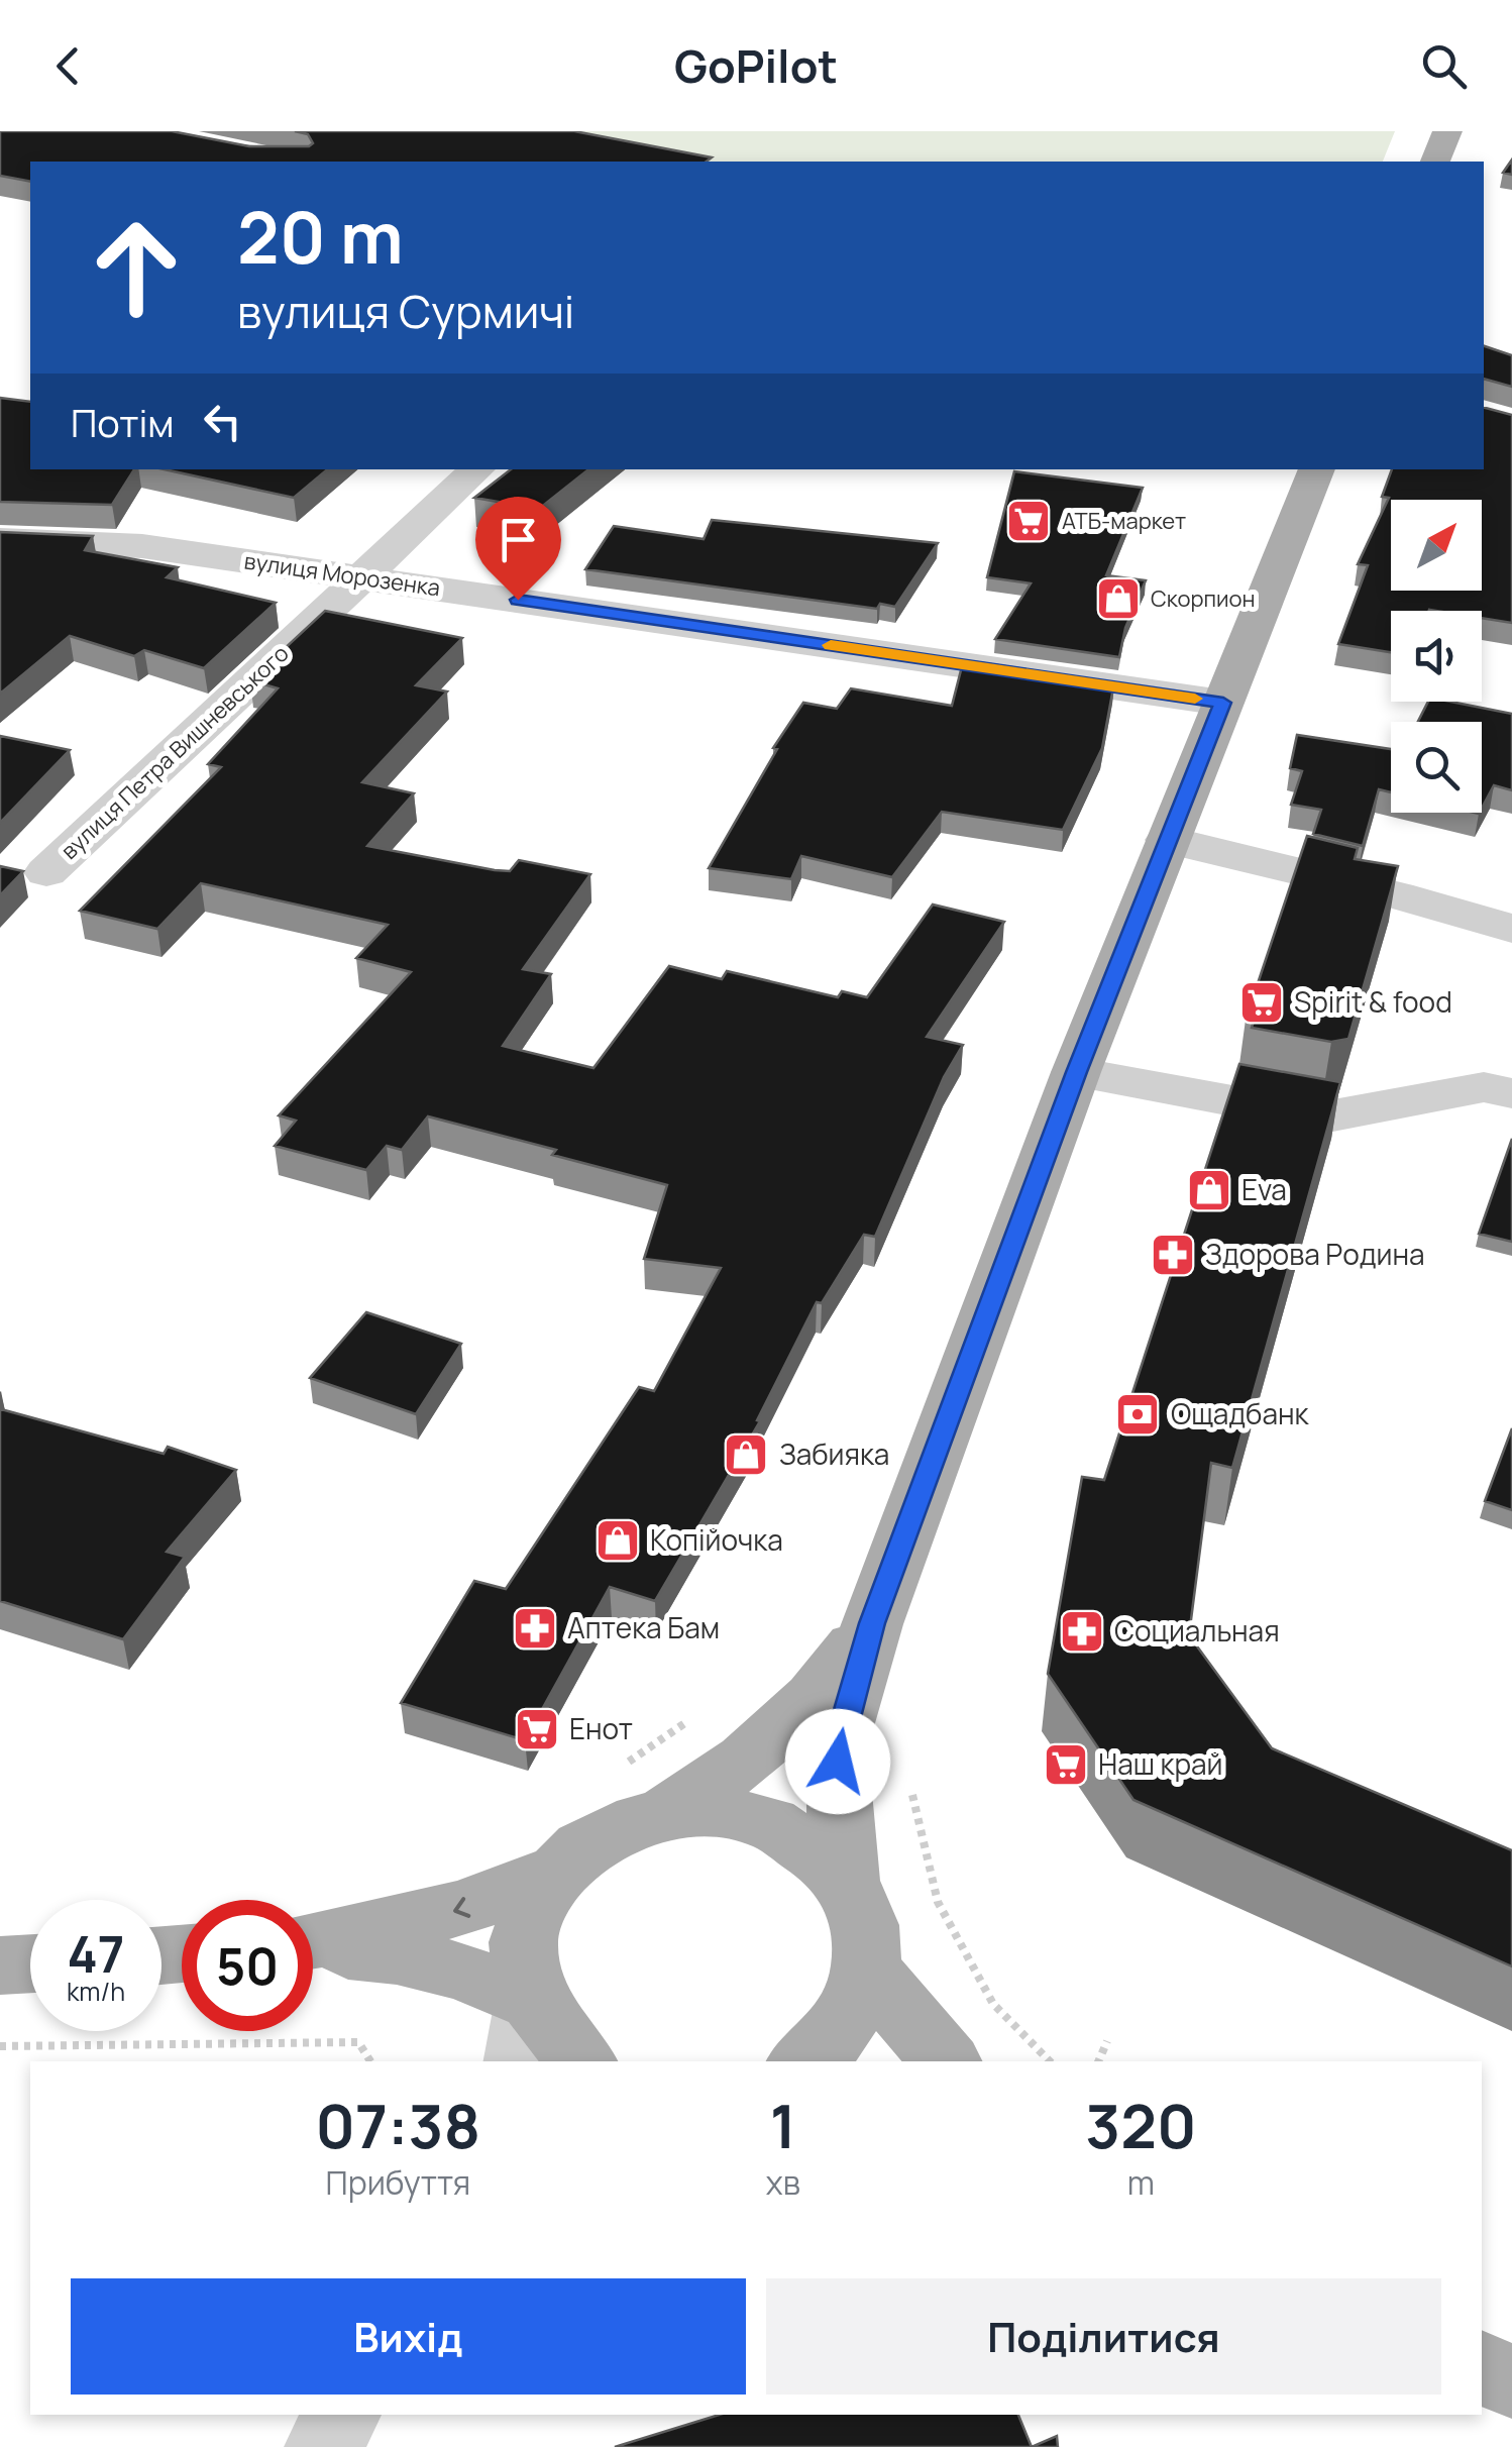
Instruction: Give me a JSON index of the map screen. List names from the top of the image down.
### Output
{
  "streets": {
    "street": ["вулиця Морозенка", "вулиця Петра Вишневського"]
  },
  "crossings": [
    ["вулиця Морозенка", "вулиця Петра Вишневського"]
  ],
  "places": {
    "supermarket": [
      "АТБ-маркет",
      "Spirit & food",
      "Енот",
      "Наш край"
    ],
    "shop": [
      "Скорпион",
      "Eva",
      "Забияка",
      "Копійочка"
    ],
    "pharmacy": ["Здорова Родина", "Аптека Бам", "Социальная"],
    "bank": ["Ощадбанк"]
  },
  "north": "top right",
  "page": {
    "header": "GoPilot",
    "turn": ["20 m", "вулиця Сурмичі"],
    "then": "Потім",
    "speed": "47 km/h",
    "limit": "50",
    "eta": [
      "07:38",
      "Прибуття",
      "1",
      "хв",
      "320",
      "m"
    ],
    "buttons": ["Вихід", "Поділитися"]
  }
}
